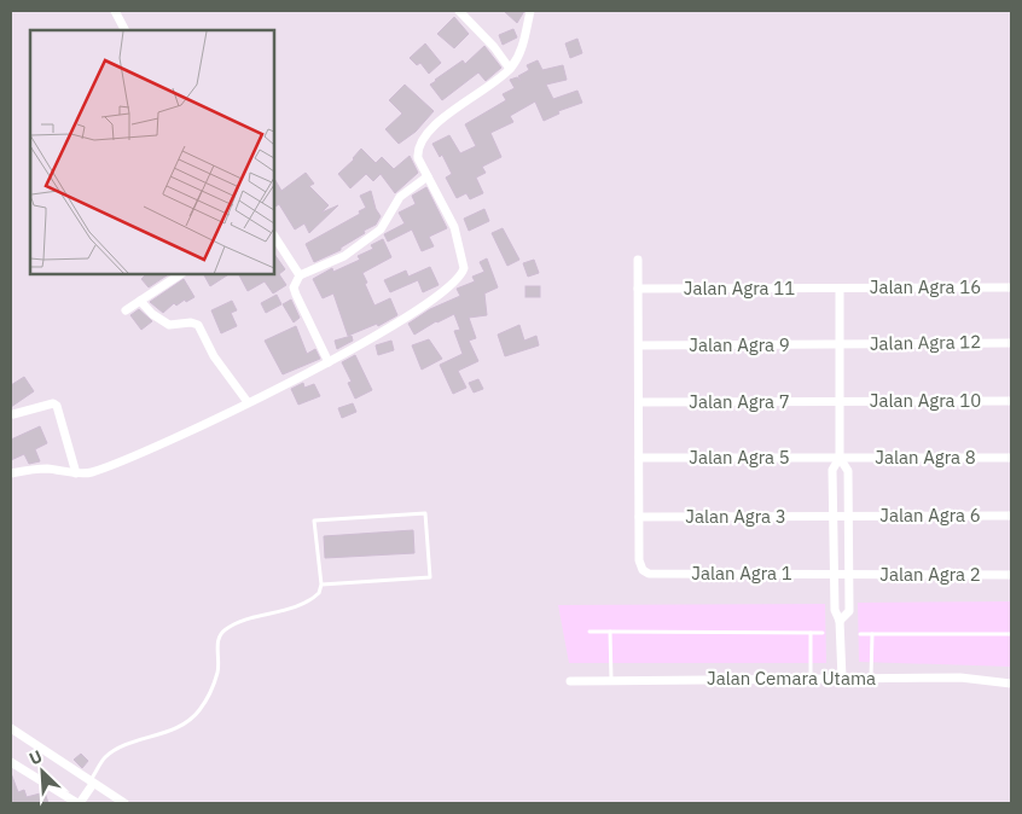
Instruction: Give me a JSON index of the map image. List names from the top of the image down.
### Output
{
  "streets": {
    "street": [
      "Jalan Agra 16",
      "Jalan Agra 11",
      "Jalan Agra 12",
      "Jalan Agra 9",
      "Jalan Agra 10",
      "Jalan Agra 7",
      "Jalan Agra 5",
      "Jalan Agra 8",
      "Jalan Agra 6",
      "Jalan Agra 3",
      "Jalan Agra 1",
      "Jalan Agra 2",
      "Jalan Cemara Utama"
    ]
  },
  "crossings": [
    ["Jalan Agra 16", "Jalan Agra 11"],
    ["Jalan Agra 12", "Jalan Agra 9"],
    ["Jalan Agra 10", "Jalan Agra 7"],
    ["Jalan Agra 5", "Jalan Agra 8"],
    ["Jalan Agra 6", "Jalan Agra 3"],
    ["Jalan Agra 3", "Jalan Agra 1"],
    ["Jalan Agra 1", "Jalan Agra 2"]
  ],
  "north": "top left"
}
